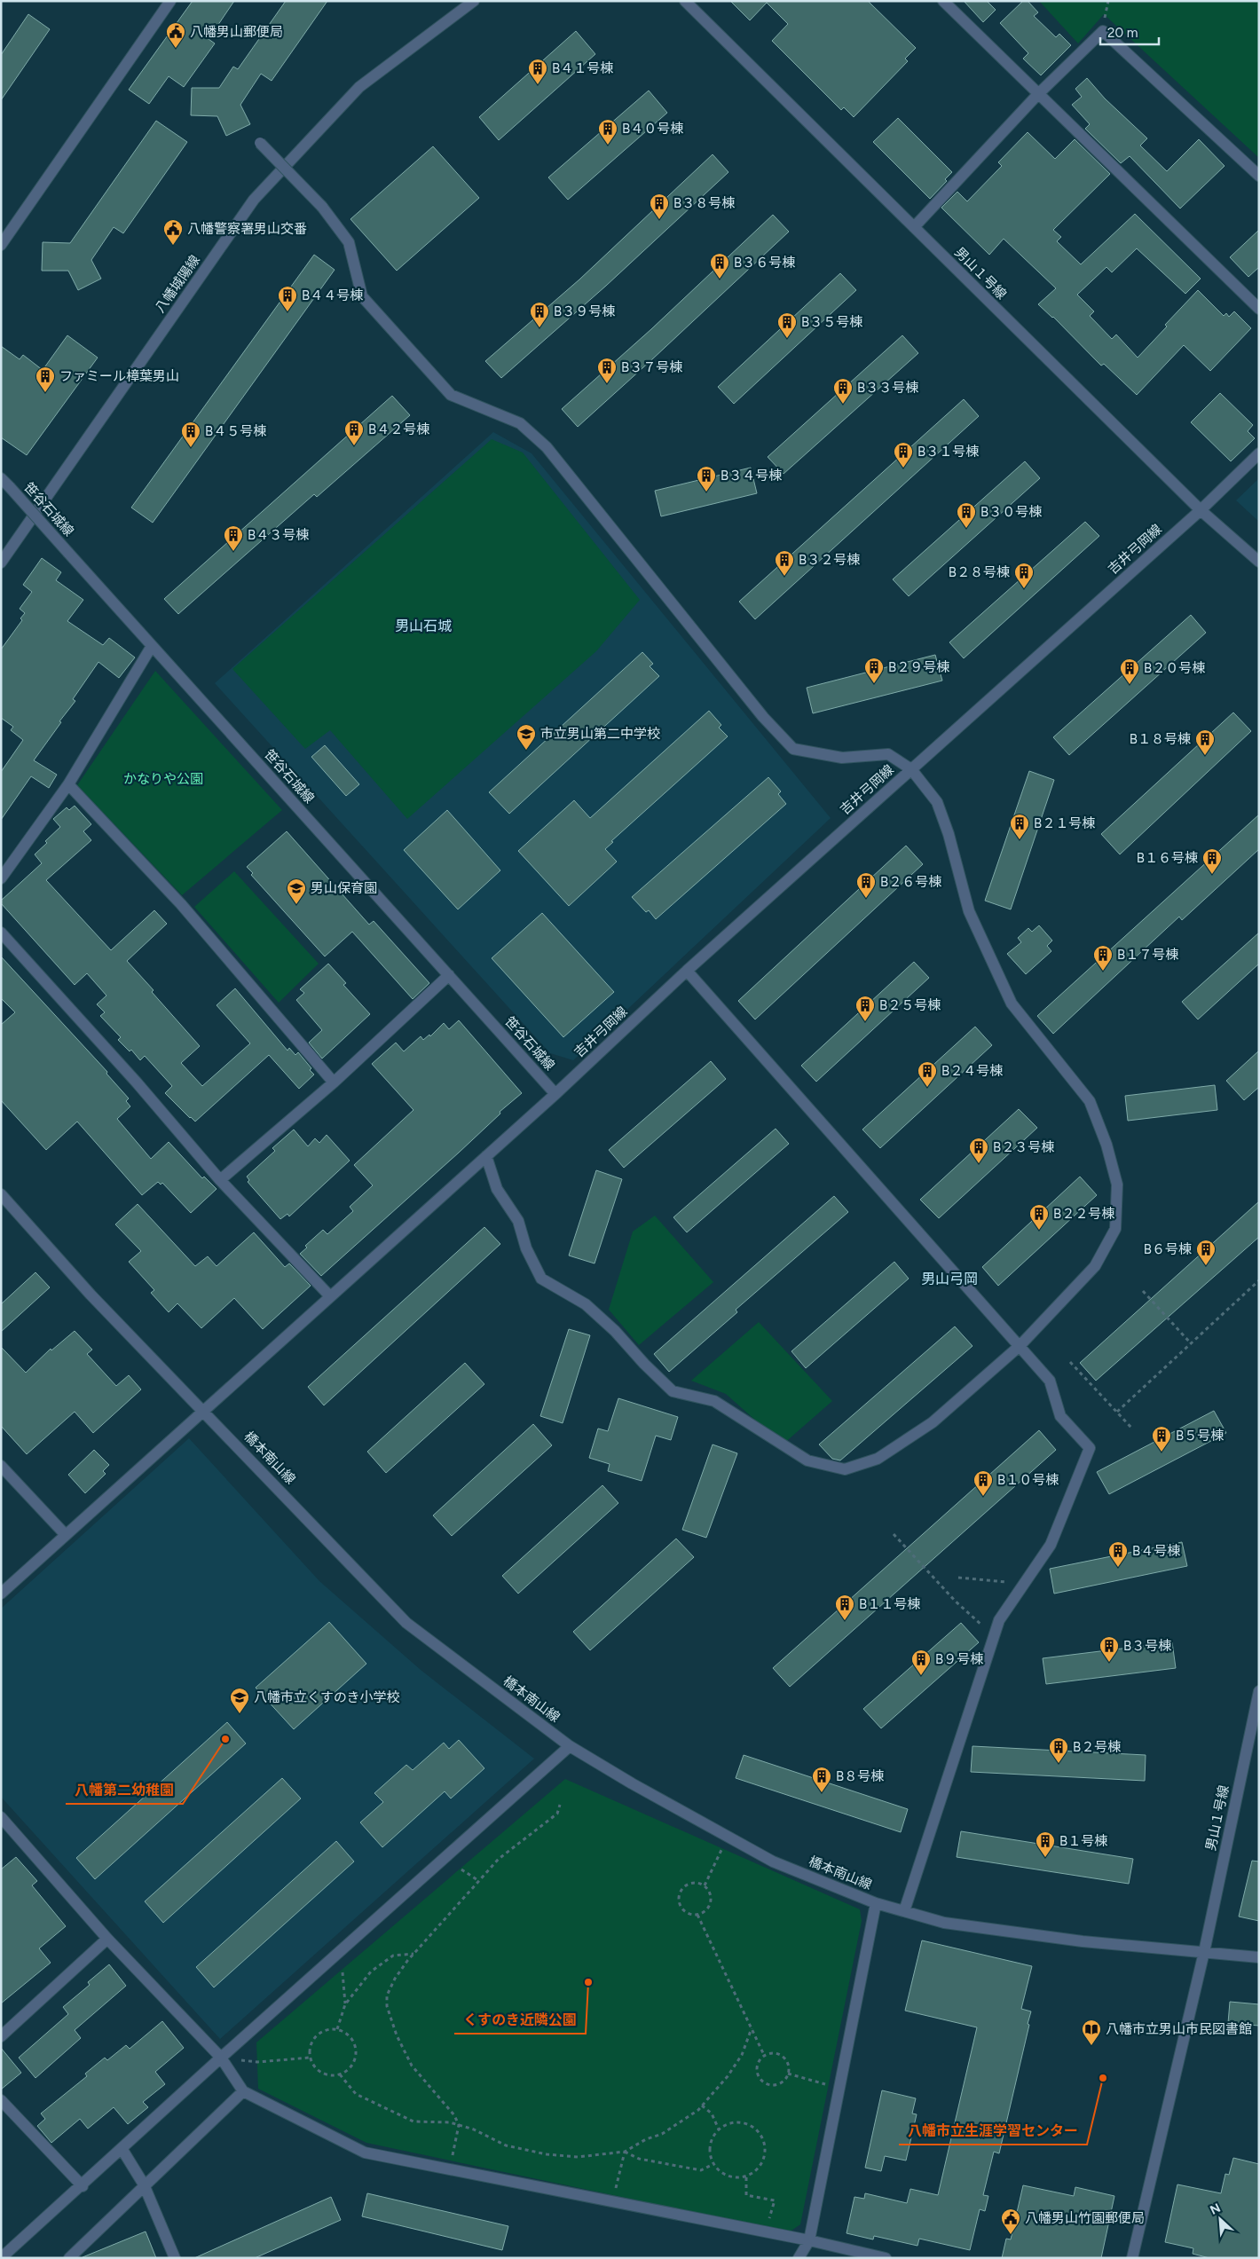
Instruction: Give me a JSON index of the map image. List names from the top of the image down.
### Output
{
  "streets": {
    "street": [
      "男山１号線",
      "八幡城陽線",
      "笹谷石城線",
      "吉井弓岡線",
      "橋本南山線"
    ]
  },
  "crossings": [
    ["男山１号線", "吉井弓岡線"],
    ["男山１号線", "橋本南山線"],
    ["笹谷石城線", "吉井弓岡線"],
    ["吉井弓岡線", "橋本南山線"]
  ],
  "districts": ["男山石城", "男山弓岡"],
  "parks": ["かなりや公園"],
  "places": {
    "public building": ["八幡男山郵便局", "八幡警察署男山交番", "八幡男山竹園郵便局"],
    "building": [
      "B４１号棟",
      "B４０号棟",
      "B３８号棟",
      "B３６号棟",
      "B４４号棟",
      "B３９号棟",
      "B３５号棟",
      "B３７号棟",
      "ファミール樟葉男山",
      "B３３号棟",
      "B４２号棟",
      "B４５号棟",
      "B３１号棟",
      "B３４号棟",
      "B３０号棟",
      "B４３号棟",
      "B３２号棟",
      "B２８号棟",
      "B２９号棟",
      "B２０号棟",
      "B１８号棟",
      "B２１号棟",
      "B１６号棟",
      "B２６号棟",
      "B１７号棟",
      "B２５号棟",
      "B２４号棟",
      "B２３号棟",
      "B２２号棟",
      "B６号棟",
      "B５号棟",
      "B１０号棟",
      "B４号棟",
      "B１１号棟",
      "B３号棟",
      "B９号棟",
      "B２号棟",
      "B８号棟",
      "B１号棟"
    ],
    "school or university": ["市立男山第二中学校", "男山保育園", "八幡市立くすのき小学校"],
    "other": ["八幡第二幼稚園", "くすのき近隣公園", "八幡市立生涯学習センター"],
    "library": ["八幡市立男山市民図書館"]
  },
  "scale_bar": "20 m",
  "north": "top left"
}
